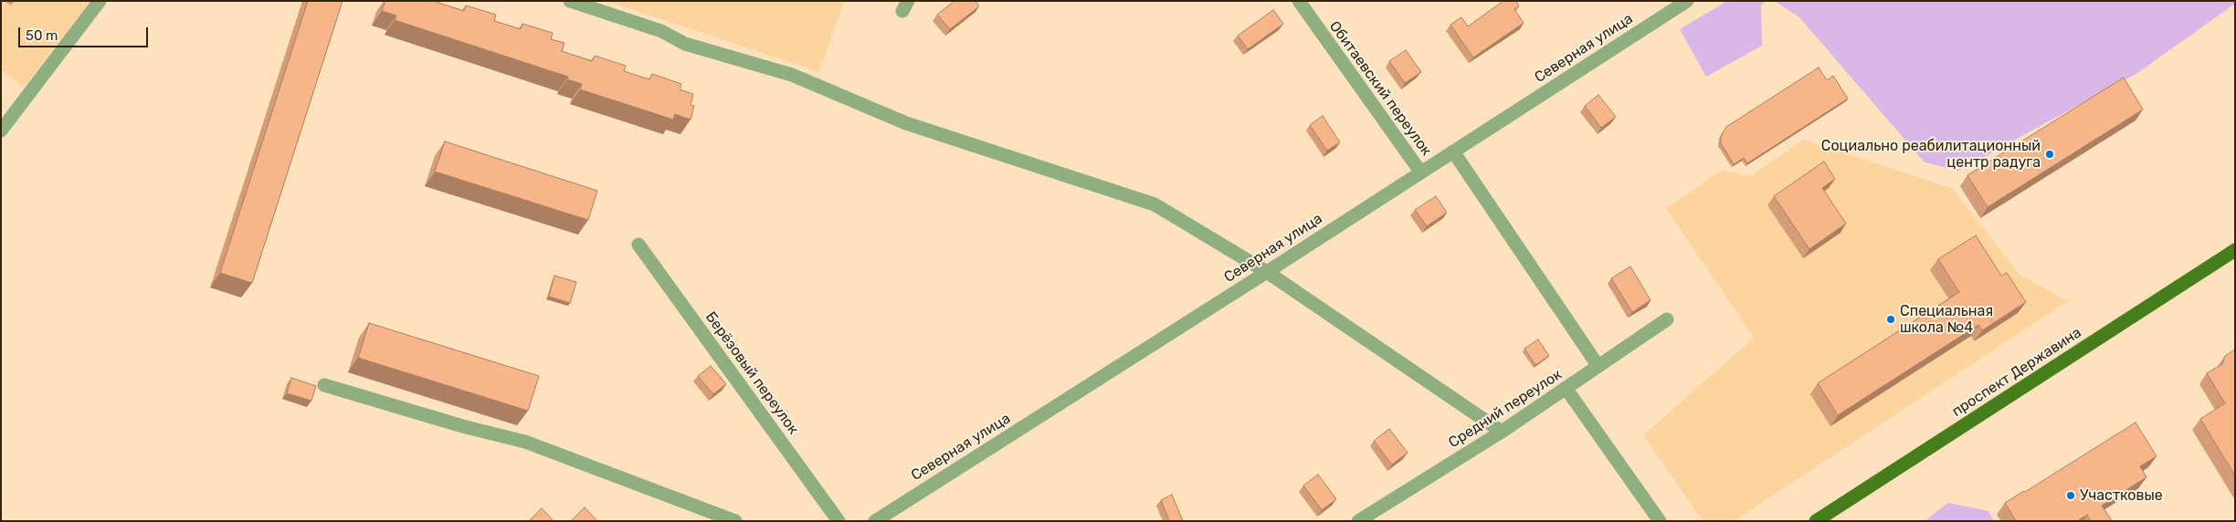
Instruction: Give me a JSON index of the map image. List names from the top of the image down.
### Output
{
  "streets": {
    "main road": ["проспект Державина"],
    "street": [
      "Северная улица",
      "Обитаевский переулок",
      "Берёзовый переулок",
      "Средний переулок"
    ]
  },
  "crossings": [
    ["Северная улица", "Обитаевский переулок"]
  ],
  "places": ["Социально реабилитационный центр радуга", "Специальная школа №4", "Участковые"],
  "scale_bar": "50 m"
}
